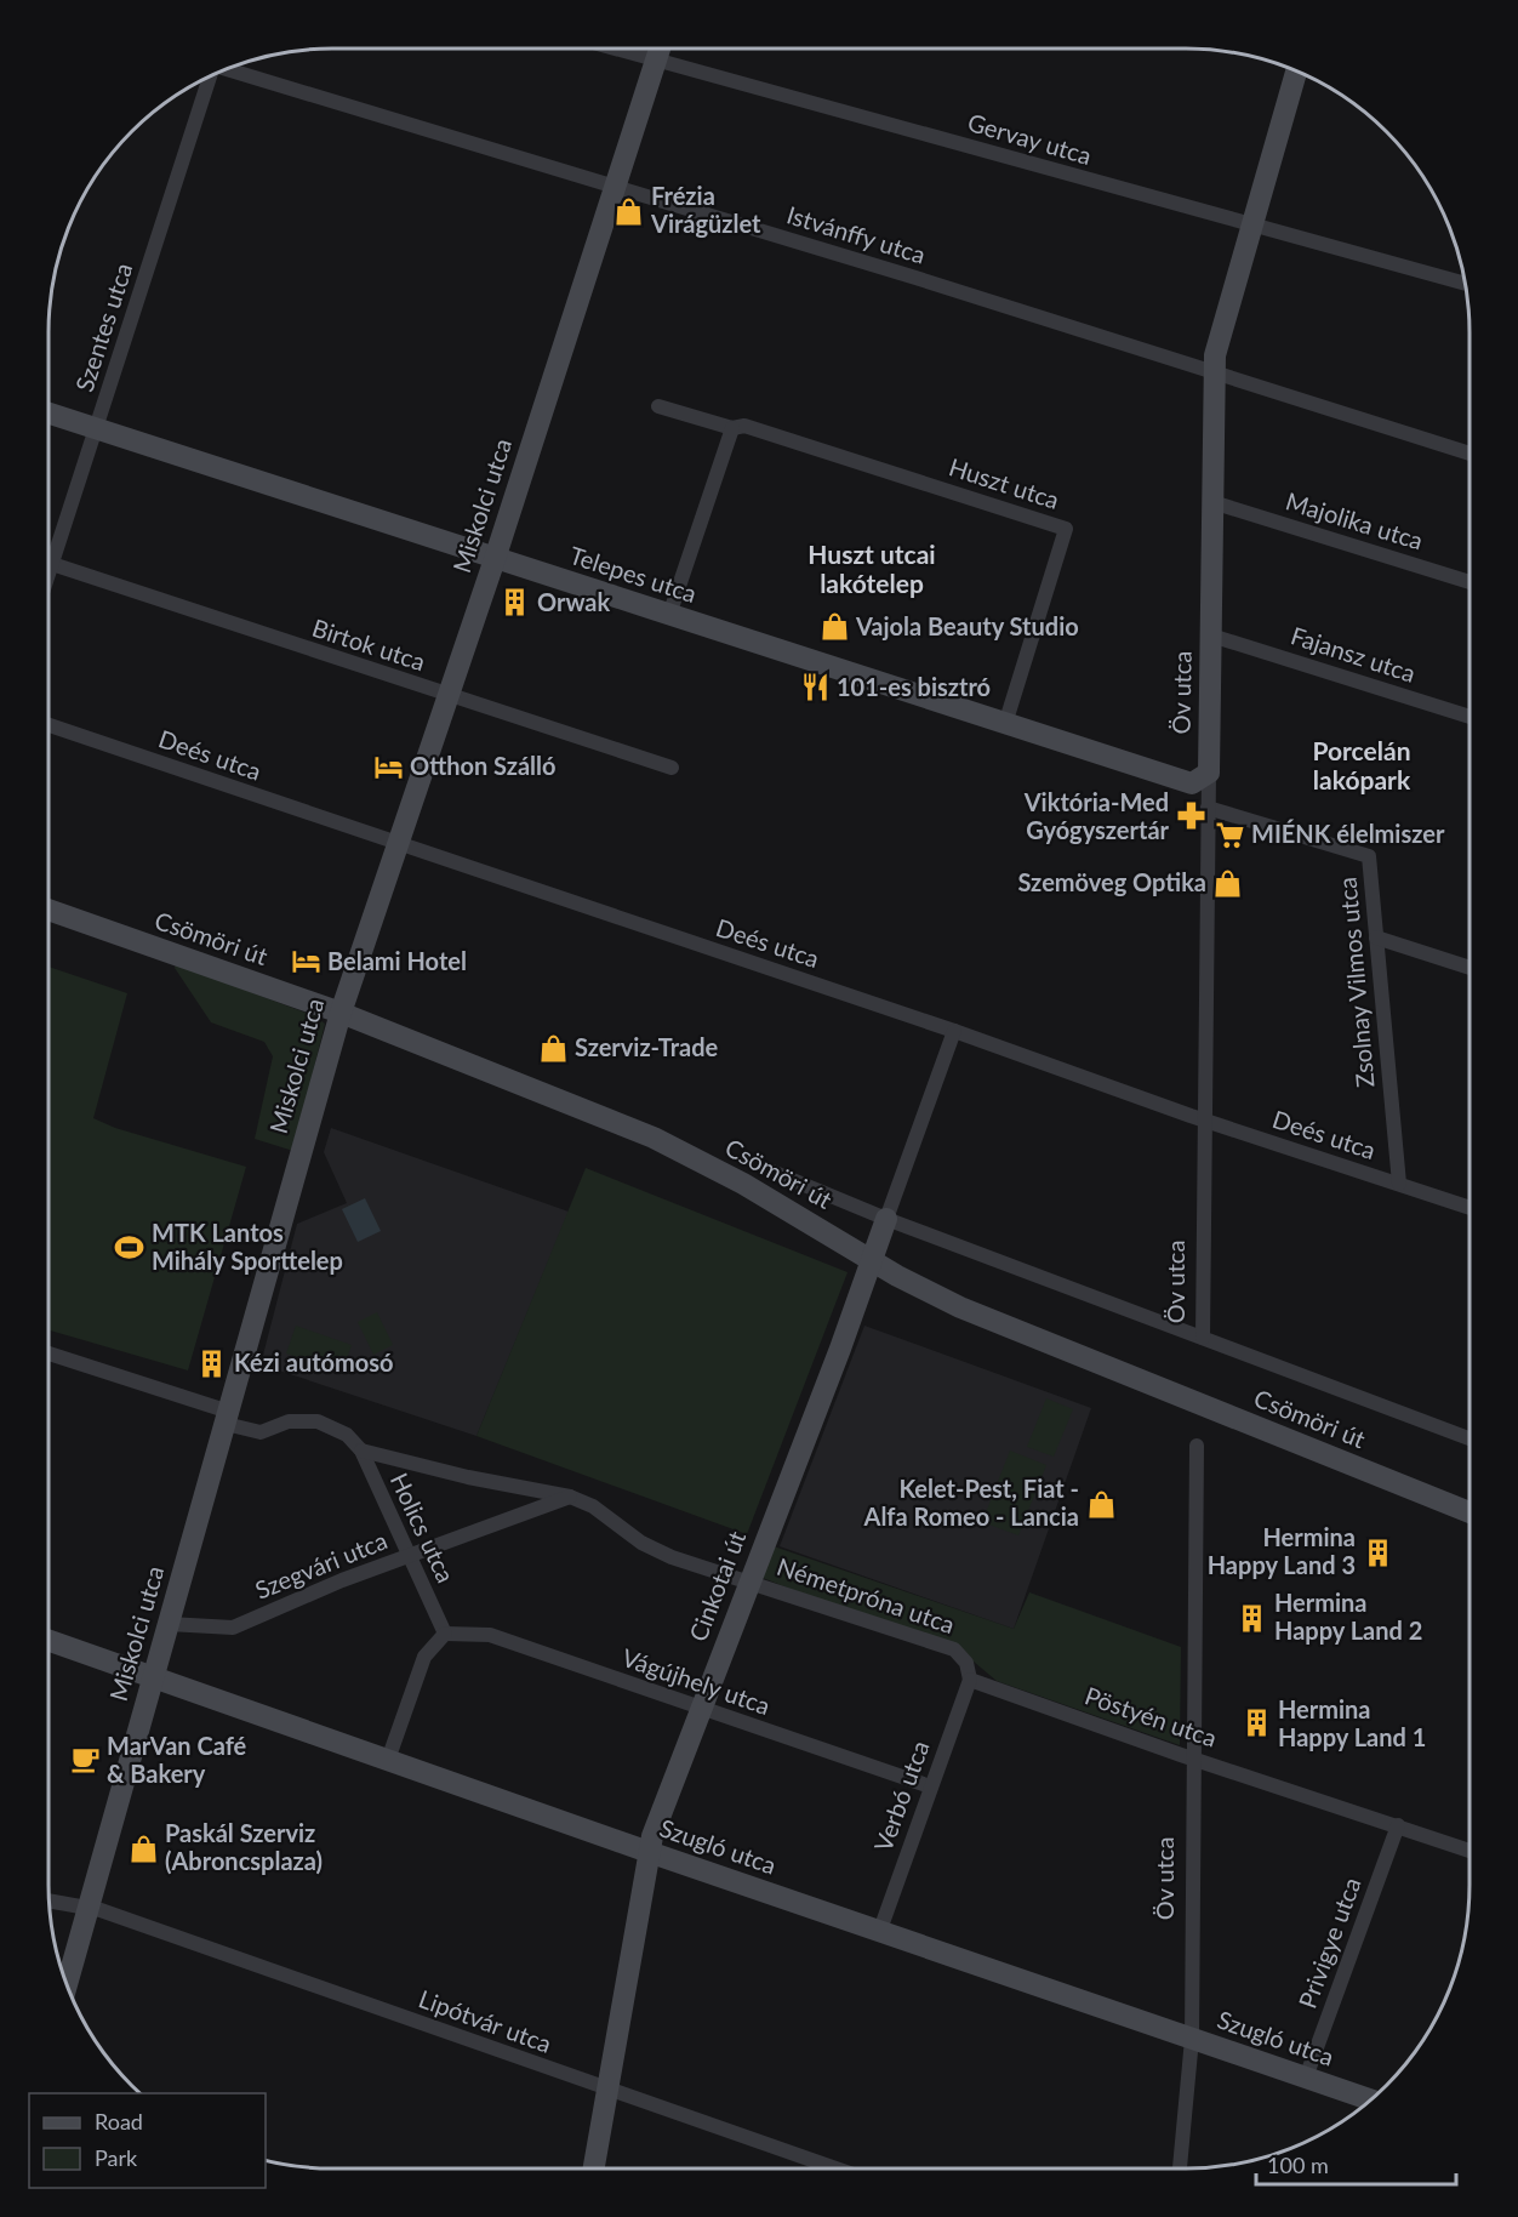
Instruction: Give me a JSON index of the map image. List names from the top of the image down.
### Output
{
  "streets": {
    "street": [
      "Gervay utca",
      "Istvánffy utca",
      "Szentes utca",
      "Huszt utca",
      "Miskolci utca",
      "Majolika utca",
      "Telepes utca",
      "Birtok utca",
      "Fajansz utca",
      "Öv utca",
      "Deés utca",
      "Csömöri út",
      "Zsolnay Vilmos utca",
      "Holics utca",
      "Szegvári utca",
      "Cinkotai út",
      "Németpróna utca",
      "Vágújhely utca",
      "Pöstyén utca",
      "Verbó utca",
      "Szugló utca",
      "Privigye utca",
      "Lipótvár utca"
    ]
  },
  "crossings": [
    ["Gervay utca", "Miskolci utca"],
    ["Gervay utca", "Öv utca"],
    ["Istvánffy utca", "Miskolci utca"],
    ["Istvánffy utca", "Öv utca"],
    ["Szentes utca", "Telepes utca"],
    ["Szentes utca", "Birtok utca"],
    ["Huszt utca", "Telepes utca"],
    ["Miskolci utca", "Telepes utca"],
    ["Miskolci utca", "Birtok utca"],
    ["Miskolci utca", "Deés utca"],
    ["Miskolci utca", "Csömöri út"],
    ["Miskolci utca", "Holics utca"],
    ["Miskolci utca", "Szegvári utca"],
    ["Miskolci utca", "Szugló utca"],
    ["Miskolci utca", "Lipótvár utca"],
    ["Majolika utca", "Öv utca"],
    ["Telepes utca", "Öv utca"],
    ["Fajansz utca", "Öv utca"],
    ["Öv utca", "Deés utca"],
    ["Öv utca", "Csömöri út"],
    ["Öv utca", "Zsolnay Vilmos utca"],
    ["Öv utca", "Pöstyén utca"],
    ["Öv utca", "Szugló utca"],
    ["Deés utca", "Zsolnay Vilmos utca"],
    ["Deés utca", "Cinkotai út"],
    ["Csömöri út", "Cinkotai út"],
    ["Holics utca", "Szegvári utca"],
    ["Holics utca", "Németpróna utca"],
    ["Holics utca", "Vágújhely utca"],
    ["Szegvári utca", "Németpróna utca"],
    ["Cinkotai út", "Németpróna utca"],
    ["Cinkotai út", "Vágújhely utca"],
    ["Cinkotai út", "Szugló utca"],
    ["Cinkotai út", "Lipótvár utca"],
    ["Németpróna utca", "Pöstyén utca"],
    ["Németpróna utca", "Verbó utca"],
    ["Vágújhely utca", "Verbó utca"],
    ["Pöstyén utca", "Verbó utca"],
    ["Pöstyén utca", "Privigye utca"],
    ["Verbó utca", "Szugló utca"],
    ["Szugló utca", "Privigye utca"]
  ],
  "districts": ["Huszt utcai lakótelep", "Porcelán lakópark"],
  "places": {
    "shop": [
      "Frézia Virágüzlet",
      "Vajola Beauty Studio",
      "Szemöveg Optika",
      "Szerviz-Trade",
      "Kelet-Pest, Fiat - Alfa Romeo - Lancia",
      "Paskál Szerviz (Abroncsplaza)"
    ],
    "building": [
      "Orwak",
      "Kézi autómosó",
      "Hermina Happy Land 3",
      "Hermina Happy Land 2",
      "Hermina Happy Land 1"
    ],
    "restaurant": ["101-es bisztró"],
    "hotel": ["Otthon Szálló", "Belami Hotel"],
    "pharmacy": ["Viktória-Med Gyógyszertár"],
    "supermarket": ["MIÉNK élelmiszer"],
    "sports": ["MTK Lantos Mihály Sporttelep"],
    "cafe": ["MarVan Café & Bakery"]
  },
  "legend": ["Road", "Park"],
  "scale_bar": "100 m"
}
